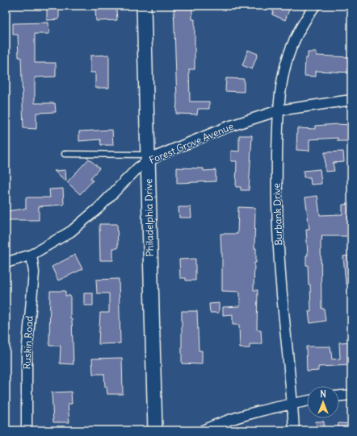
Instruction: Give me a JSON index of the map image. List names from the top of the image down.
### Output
{
  "streets": {
    "main road": ["Philadelphia Drive"],
    "street": ["Forest Grove Avenue", "Burbank Drive", "Ruskin Road"]
  },
  "crossings": [
    ["Forest Grove Avenue", "Burbank Drive"],
    ["Forest Grove Avenue", "Philadelphia Drive"],
    ["Forest Grove Avenue", "Ruskin Road"]
  ],
  "north": "top"
}
